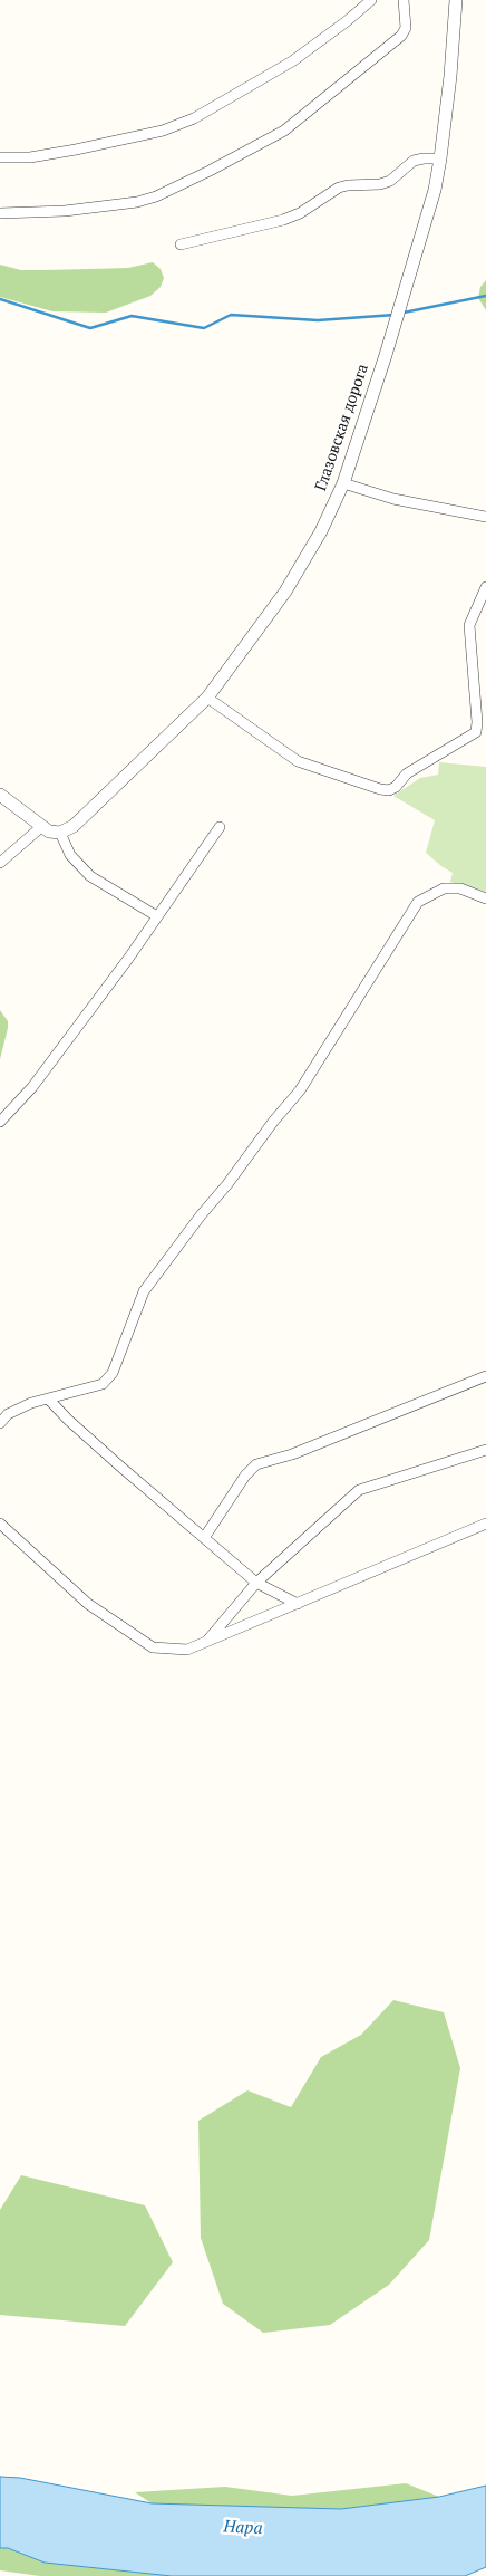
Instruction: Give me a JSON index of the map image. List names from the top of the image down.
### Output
{
  "streets": {
    "street": ["Глазовская дорога"]
  },
  "water": ["Нара"]
}
